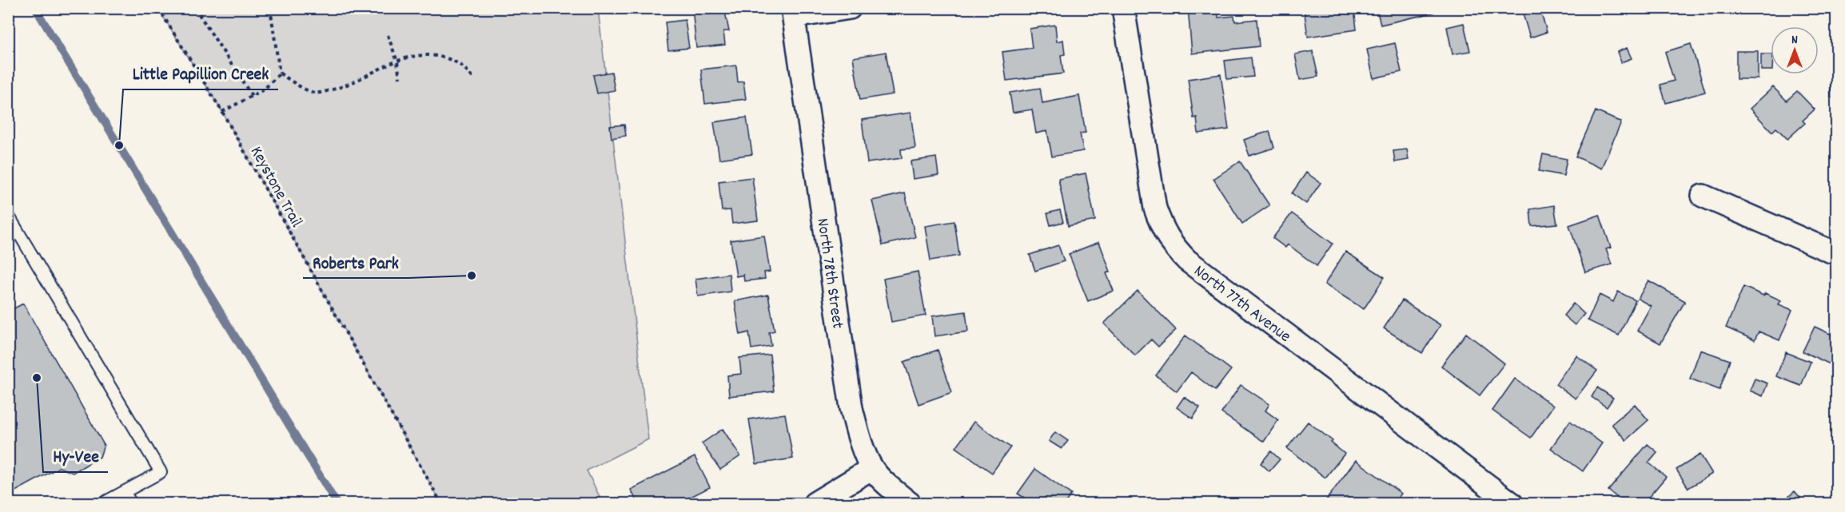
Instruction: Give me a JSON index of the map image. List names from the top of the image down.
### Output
{
  "streets": {
    "street": ["North 78th Street", "North 77th Avenue"],
    "path": ["Keystone Trail"]
  },
  "places": ["Little Papillion Creek", "Roberts Park", "Hy-Vee"],
  "north": "top"
}
